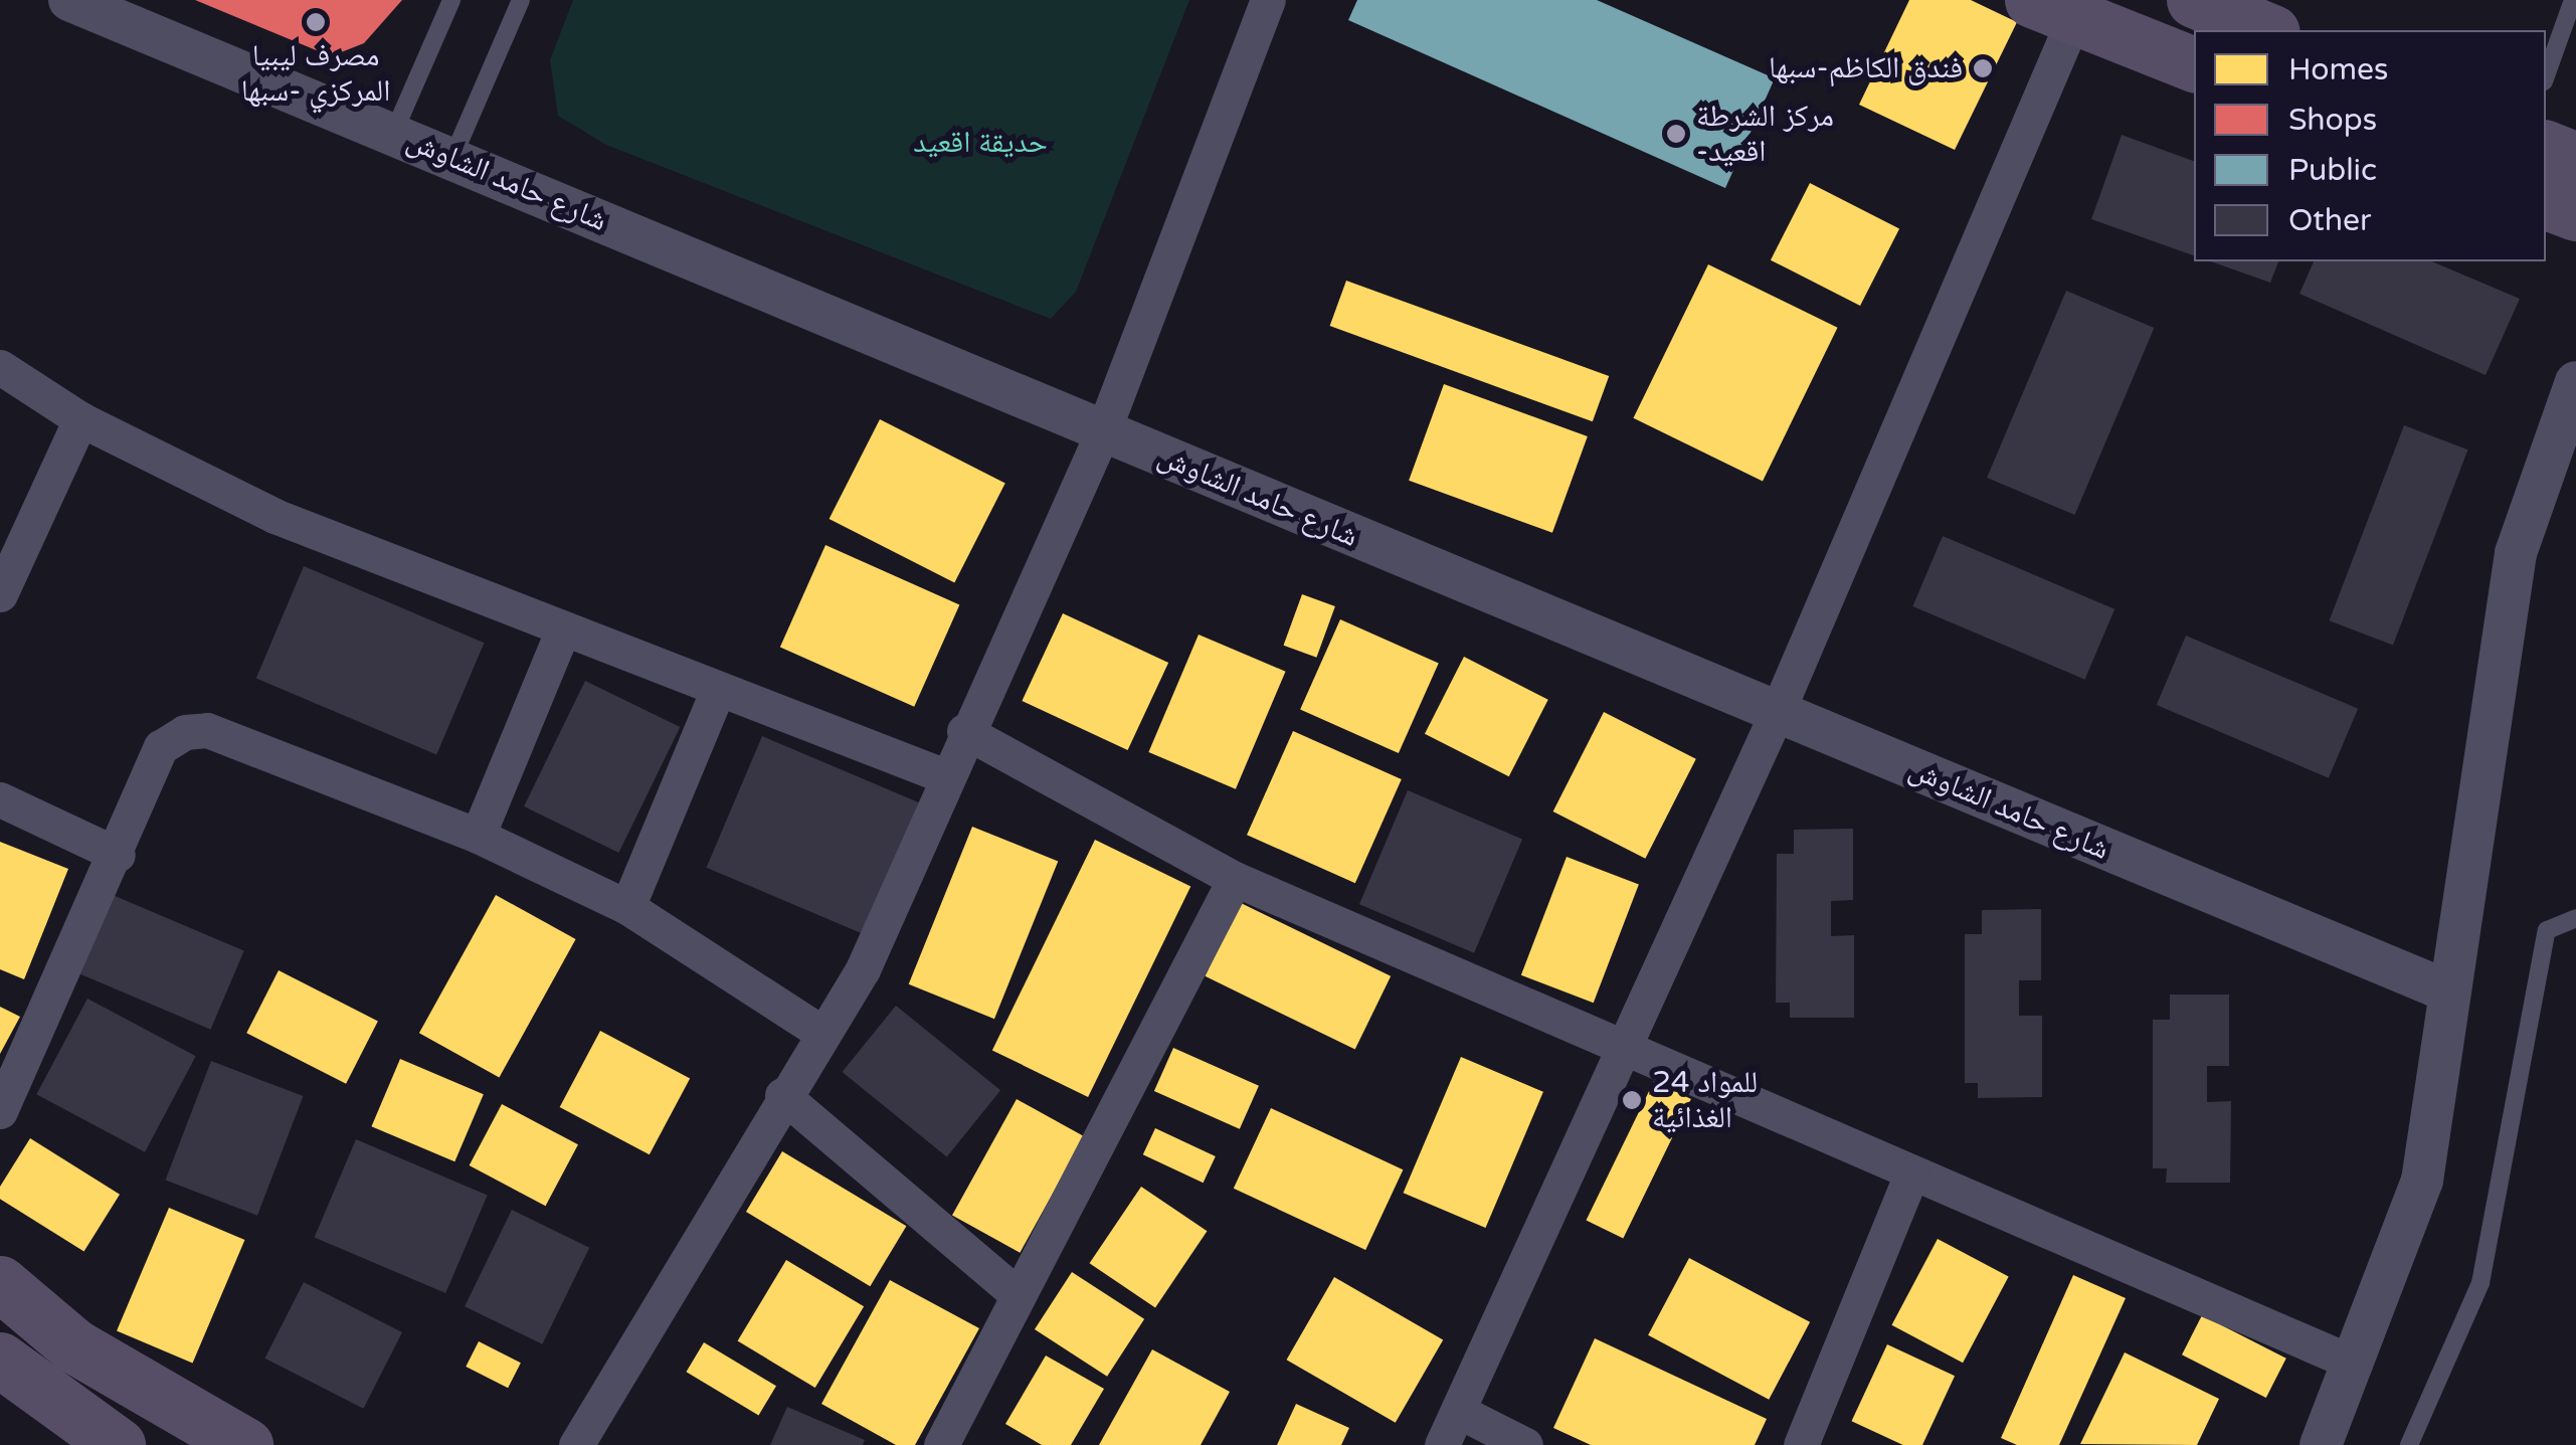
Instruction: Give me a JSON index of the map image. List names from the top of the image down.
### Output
{
  "streets": {
    "street": ["شارع حامد الشاوش"]
  },
  "parks": ["حديقة اقعيد"],
  "places": [
    "مصرف ليبيا المركزي -سبها",
    "فندق الكاظم-سبها",
    "مركز الشرطة -اقعيد",
    "24 للمواد الغذائية"
  ],
  "legend": [
    "Homes",
    "Shops",
    "Public",
    "Other"
  ]
}
